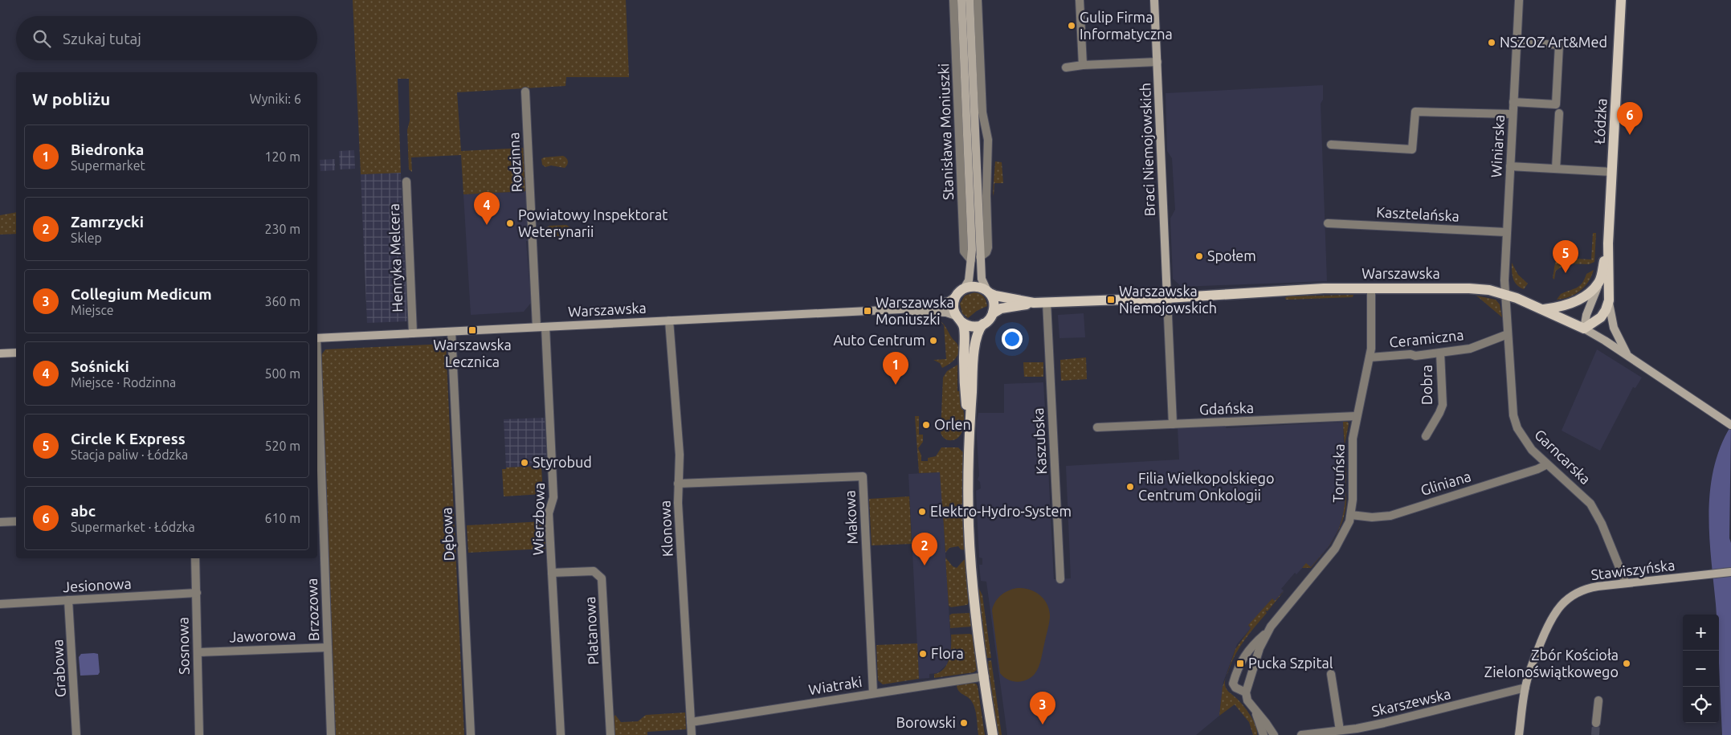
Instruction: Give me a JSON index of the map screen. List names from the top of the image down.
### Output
{
  "streets": {
    "main road": [
      "Łódzka",
      "Stanisława Moniuszki",
      "Braci Niemojowskich",
      "Warszawska",
      "Stawiszyńska"
    ],
    "street": [
      "Winiarska",
      "Rodzinna",
      "Kasztelańska",
      "Henryka Melcera",
      "Ceramiczna",
      "Dobra",
      "Gdańska",
      "Kaszubska",
      "Garncarska",
      "Toruńska",
      "Gliniana",
      "Makowa",
      "Wierzbowa",
      "Klonowa",
      "Dębowa",
      "Jesionowa",
      "Brzozowa",
      "Platanowa",
      "Jaworowa",
      "Sosnowa",
      "Grabowa",
      "Wiatraki",
      "Skarszewska"
    ]
  },
  "crossings": [
    ["Stanisława Moniuszki", "Warszawska"],
    ["Winiarska", "Kasztelańska"],
    ["Winiarska", "Warszawska"],
    ["Winiarska", "Garncarska"],
    ["Braci Niemojowskich", "Warszawska"],
    ["Rodzinna", "Warszawska"],
    ["Rodzinna", "Wierzbowa"],
    ["Henryka Melcera", "Warszawska"],
    ["Warszawska", "Kaszubska"],
    ["Warszawska", "Garncarska"],
    ["Warszawska", "Toruńska"],
    ["Warszawska", "Wierzbowa"],
    ["Warszawska", "Klonowa"],
    ["Warszawska", "Dębowa"],
    ["Ceramiczna", "Dobra"],
    ["Ceramiczna", "Garncarska"],
    ["Ceramiczna", "Toruńska"],
    ["Gdańska", "Toruńska"],
    ["Garncarska", "Gliniana"],
    ["Garncarska", "Stawiszyńska"],
    ["Toruńska", "Gliniana"],
    ["Makowa", "Klonowa"],
    ["Makowa", "Wiatraki"],
    ["Wierzbowa", "Platanowa"],
    ["Klonowa", "Wiatraki"],
    ["Stawiszyńska", "Skarszewska"],
    ["Jesionowa", "Sosnowa"],
    ["Jesionowa", "Grabowa"],
    ["Brzozowa", "Jaworowa"],
    ["Jaworowa", "Sosnowa"]
  ],
  "places": {
    "other": [
      "Gulip Firma Informatyczna",
      "NSZOZ Art&Med",
      "Powiatowy Inspektorat Weterynarii",
      "Społem",
      "Auto Centrum",
      "Orlen",
      "Styrobud",
      "Filia Wielkopolskiego Centrum Onkologii",
      "Elektro-Hydro-System",
      "Flora",
      "Zbór Kościoła Zielonoświątkowego",
      "Borowski"
    ],
    "transit": [
      "Warszawska Niemojowskich",
      "Warszawska Moniuszki",
      "Warszawska Lecznica",
      "Pucka Szpital"
    ]
  },
  "page": {
    "search": "Szukaj tutaj",
    "heading": ["W pobliżu", "Wyniki: 6"],
    "pins": [
      "6",
      "4",
      "5",
      "1",
      "2",
      "3"
    ],
    "list": [
      {
        "mark": "1",
        "name": "Biedronka",
        "note": "Supermarket",
        "value": "120 m"
      },
      {
        "mark": "2",
        "name": "Zamrzycki",
        "note": "Sklep",
        "value": "230 m"
      },
      {
        "mark": "3",
        "name": "Collegium Medicum",
        "note": "Miejsce",
        "value": "360 m"
      },
      {
        "mark": "4",
        "name": "Sośnicki",
        "note": "Miejsce · Rodzinna",
        "value": "500 m"
      },
      {
        "mark": "5",
        "name": "Circle K Express",
        "note": "Stacja paliw · Łódzka",
        "value": "520 m"
      },
      {
        "mark": "6",
        "name": "abc",
        "note": "Supermarket · Łódzka",
        "value": "610 m"
      }
    ],
    "map_buttons": ["+", "−"]
  }
}
